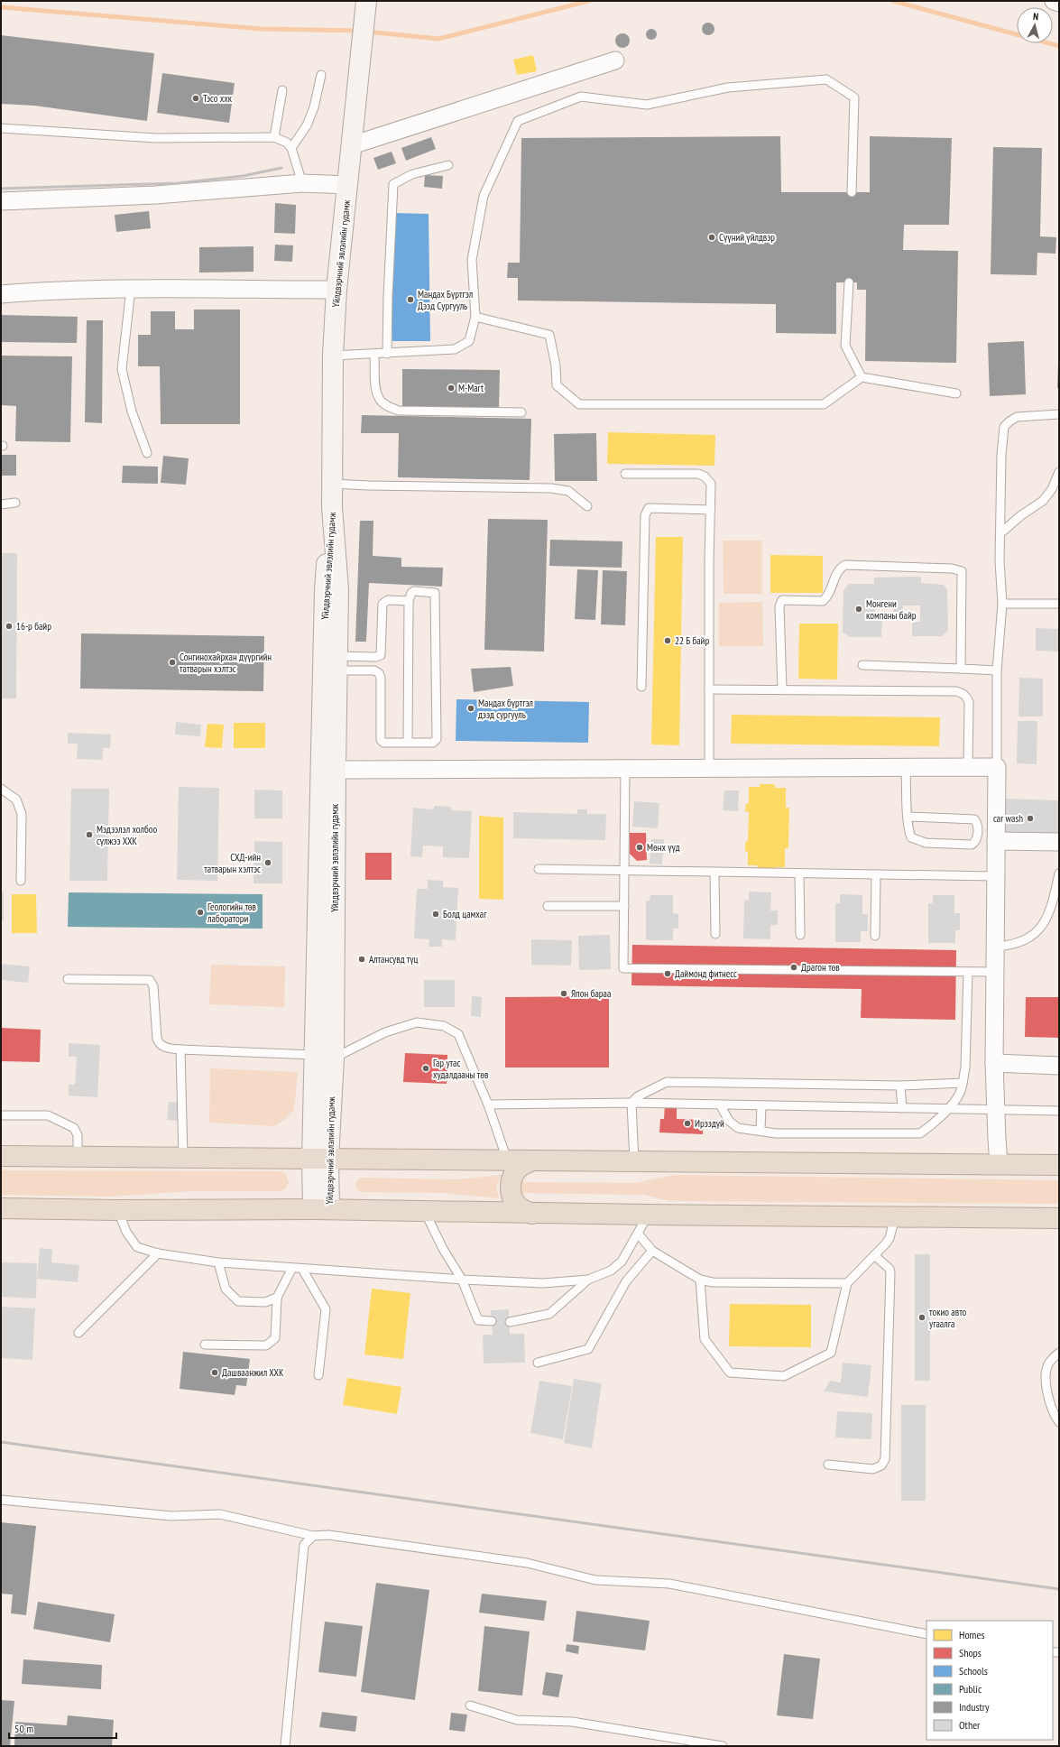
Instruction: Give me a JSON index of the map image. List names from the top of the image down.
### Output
{
  "streets": {
    "main road": ["Үйлдвэрчний эвлэлийн гудамж"]
  },
  "places": [
    "Тэсо ххк",
    "Сүүний үйлдвэр",
    "Мандах Бүртгэл Дээд Сургууль",
    "M-Mart",
    "Монгени компаны байр",
    "16-р байр",
    "22 Б байр",
    "Сонгинохайрхан дүүргийн татварын хэлтэс",
    "Мандах бүртгэл дээд сургууль",
    "car wash",
    "Мэдээлэл холбоо сүлжээ ХХК",
    "Мөнх үүд",
    "СХД-ийн татварын хэлтэс",
    "Геологийн төв лаборатори",
    "Болд цамхаг",
    "Алтансувд түц",
    "Драгон төв",
    "Даймонд фитнесс",
    "Япон бараа",
    "Гар утас худалдааны төв",
    "Ирээдүй",
    "токио авто угаалга",
    "Дашваанжил ХХК"
  ],
  "legend": [
    "Homes",
    "Shops",
    "Schools",
    "Public",
    "Industry",
    "Other"
  ],
  "scale_bar": "50 m",
  "north": "top"
}
